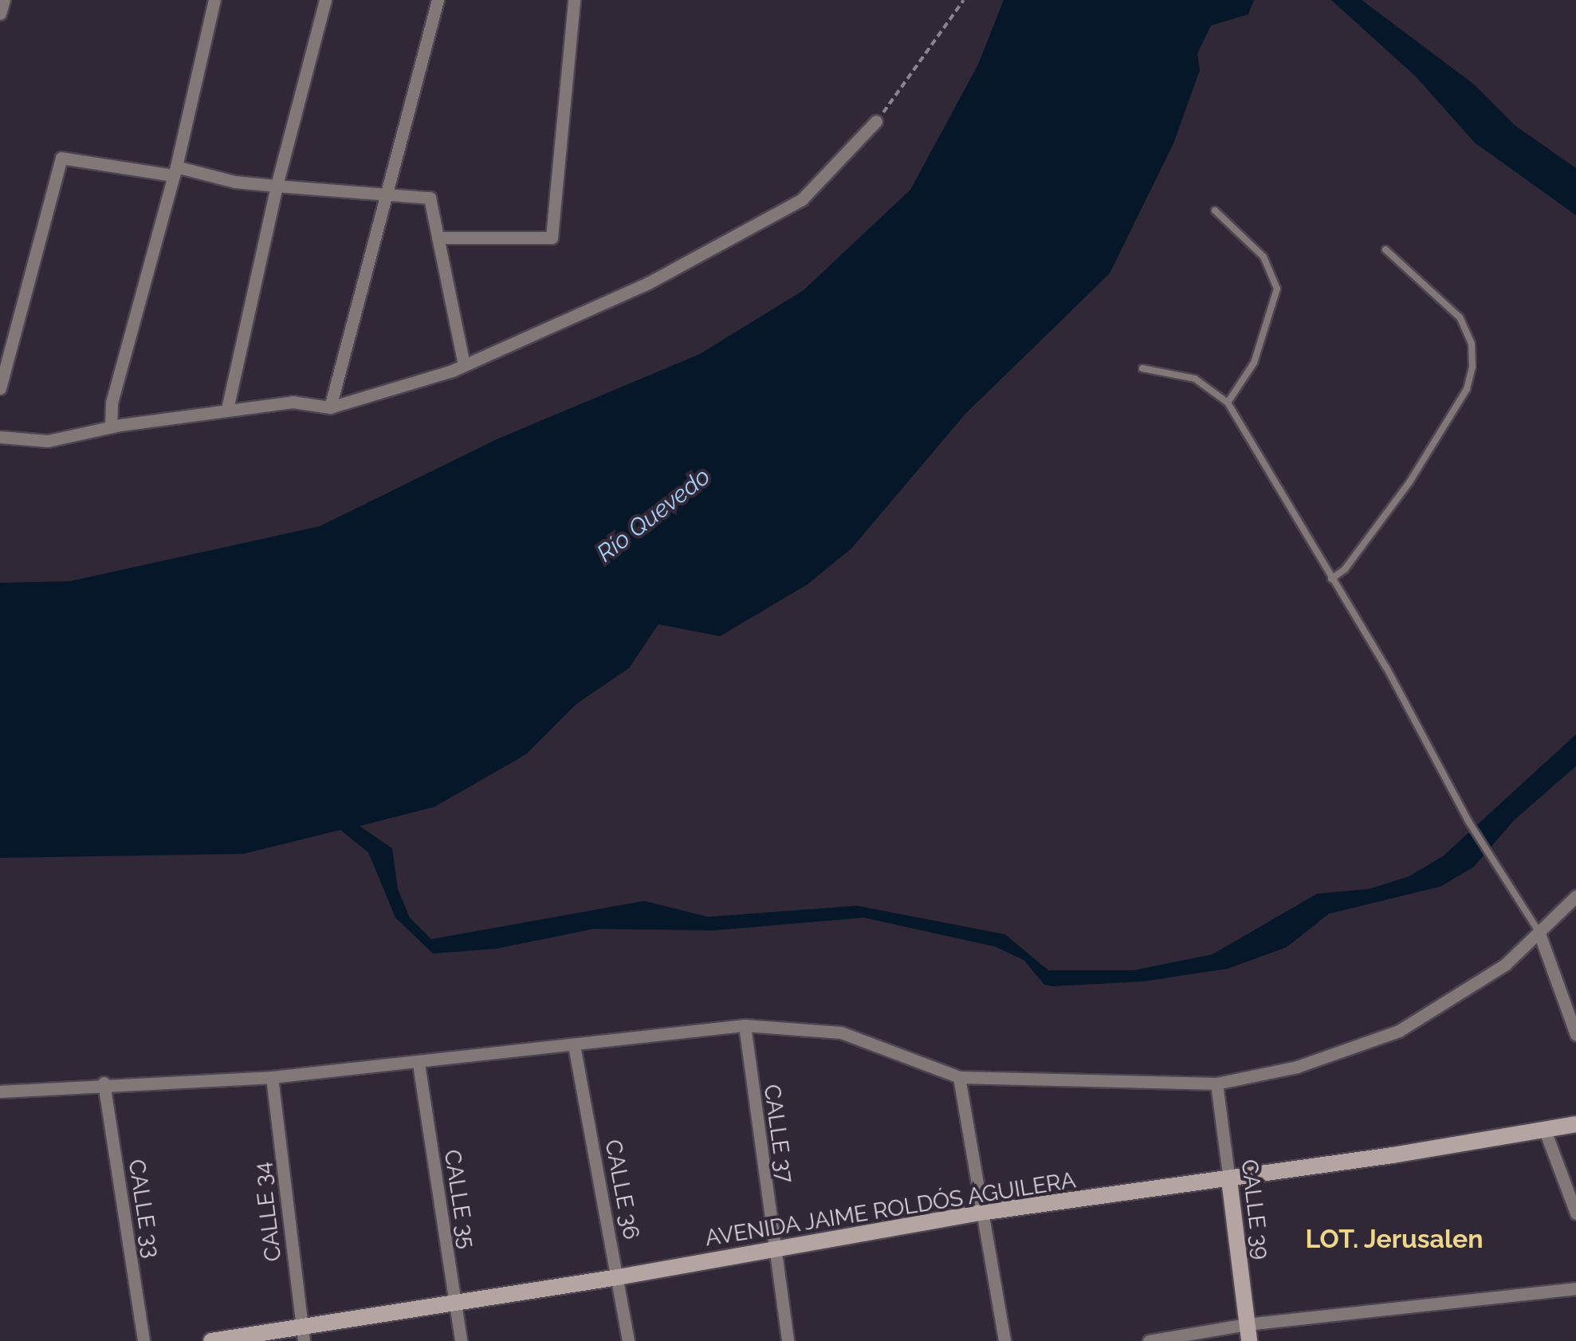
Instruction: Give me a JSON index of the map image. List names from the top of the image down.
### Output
{
  "streets": {
    "main road": ["AVENIDA JAIME ROLDÓS AGUILERA", "CALLE 39"],
    "street": [
      "CALLE 37",
      "CALLE 36",
      "CALLE 35",
      "CALLE 33",
      "CALLE 34"
    ]
  },
  "crossings": [
    ["CALLE 37", "AVENIDA JAIME ROLDÓS AGUILERA"],
    ["CALLE 36", "AVENIDA JAIME ROLDÓS AGUILERA"],
    ["CALLE 35", "AVENIDA JAIME ROLDÓS AGUILERA"],
    ["AVENIDA JAIME ROLDÓS AGUILERA", "CALLE 39"],
    ["AVENIDA JAIME ROLDÓS AGUILERA", "CALLE 34"]
  ],
  "districts": ["LOT. Jerusalen"],
  "water": ["Río Quevedo"]
}
